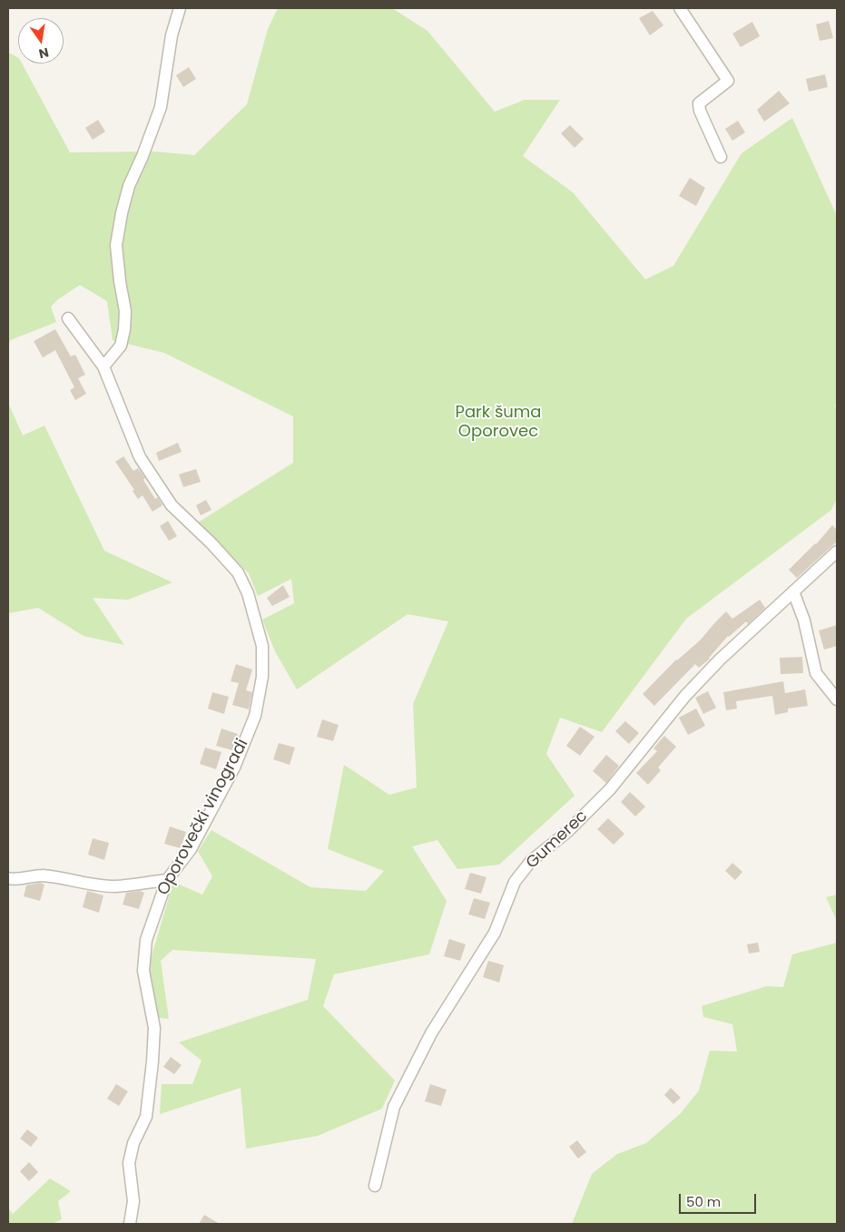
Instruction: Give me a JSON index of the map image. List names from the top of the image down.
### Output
{
  "streets": {
    "street": ["Oporovečki vinogradi", "Gumerec"]
  },
  "parks": ["Park šuma Oporovec"],
  "scale_bar": "50 m",
  "north": "bottom"
}
